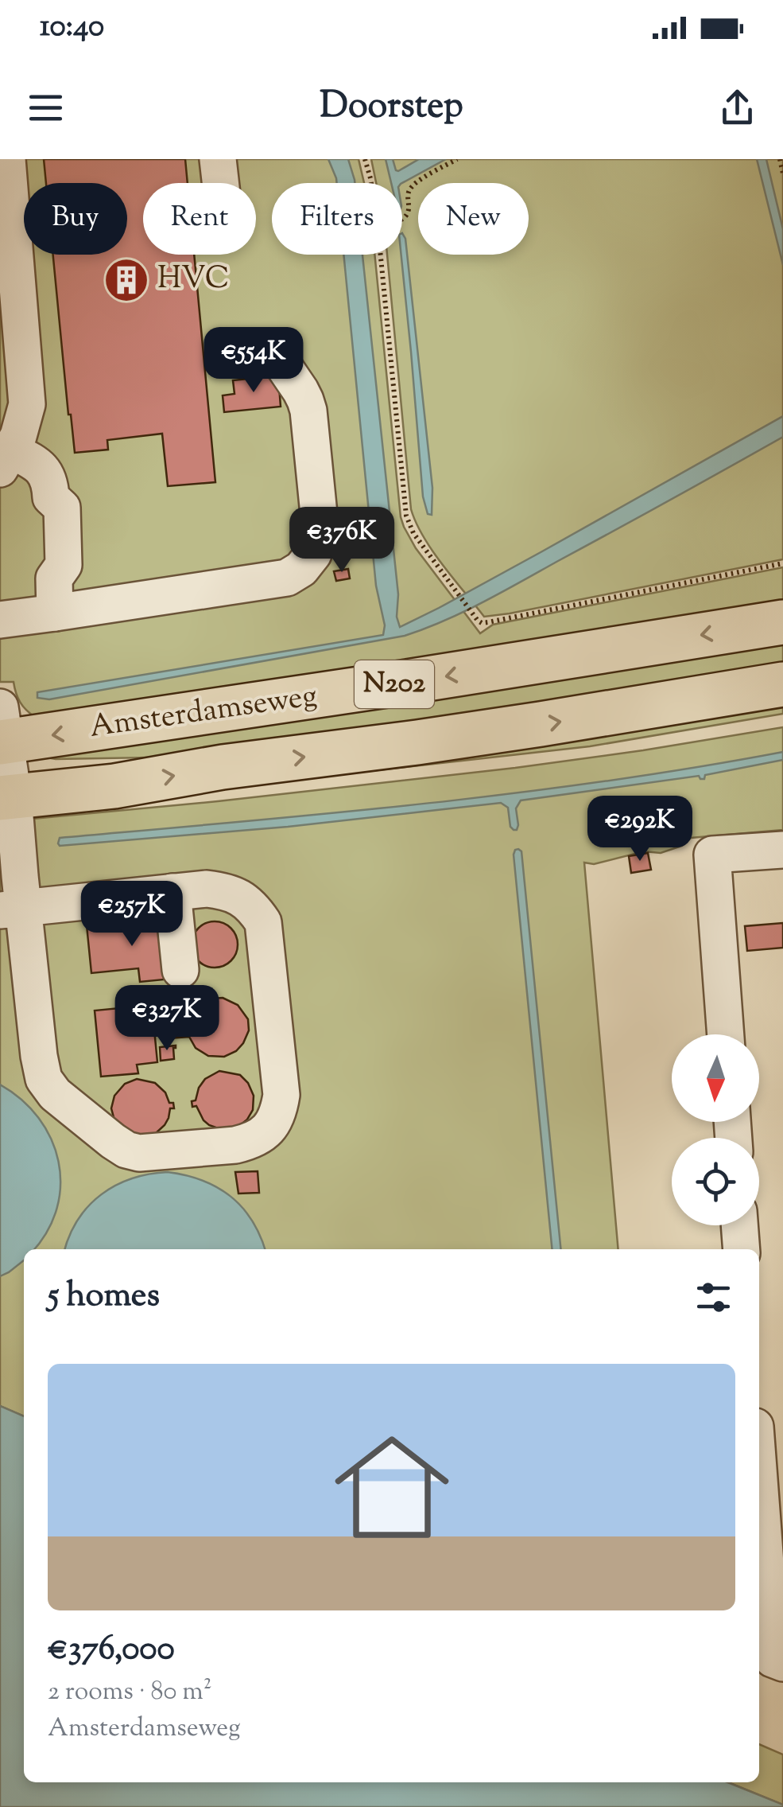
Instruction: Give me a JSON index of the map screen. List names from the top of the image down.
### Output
{
  "streets": {
    "main road": ["N202", "Amsterdamseweg"]
  },
  "places": {
    "building": ["HVC"]
  },
  "north": "bottom",
  "page": {
    "status": "10:40",
    "header": "Doorstep",
    "chip": [
      "Buy",
      "Rent",
      "Filters",
      "New"
    ],
    "price": [
      "€554K",
      "€376K",
      "€292K",
      "€257K",
      "€327K"
    ],
    "heading": "5 homes",
    "list": [
      {
        "name": "€376,000",
        "note": "2 rooms · 80 m² · Amsterdamseweg"
      }
    ]
  }
}
